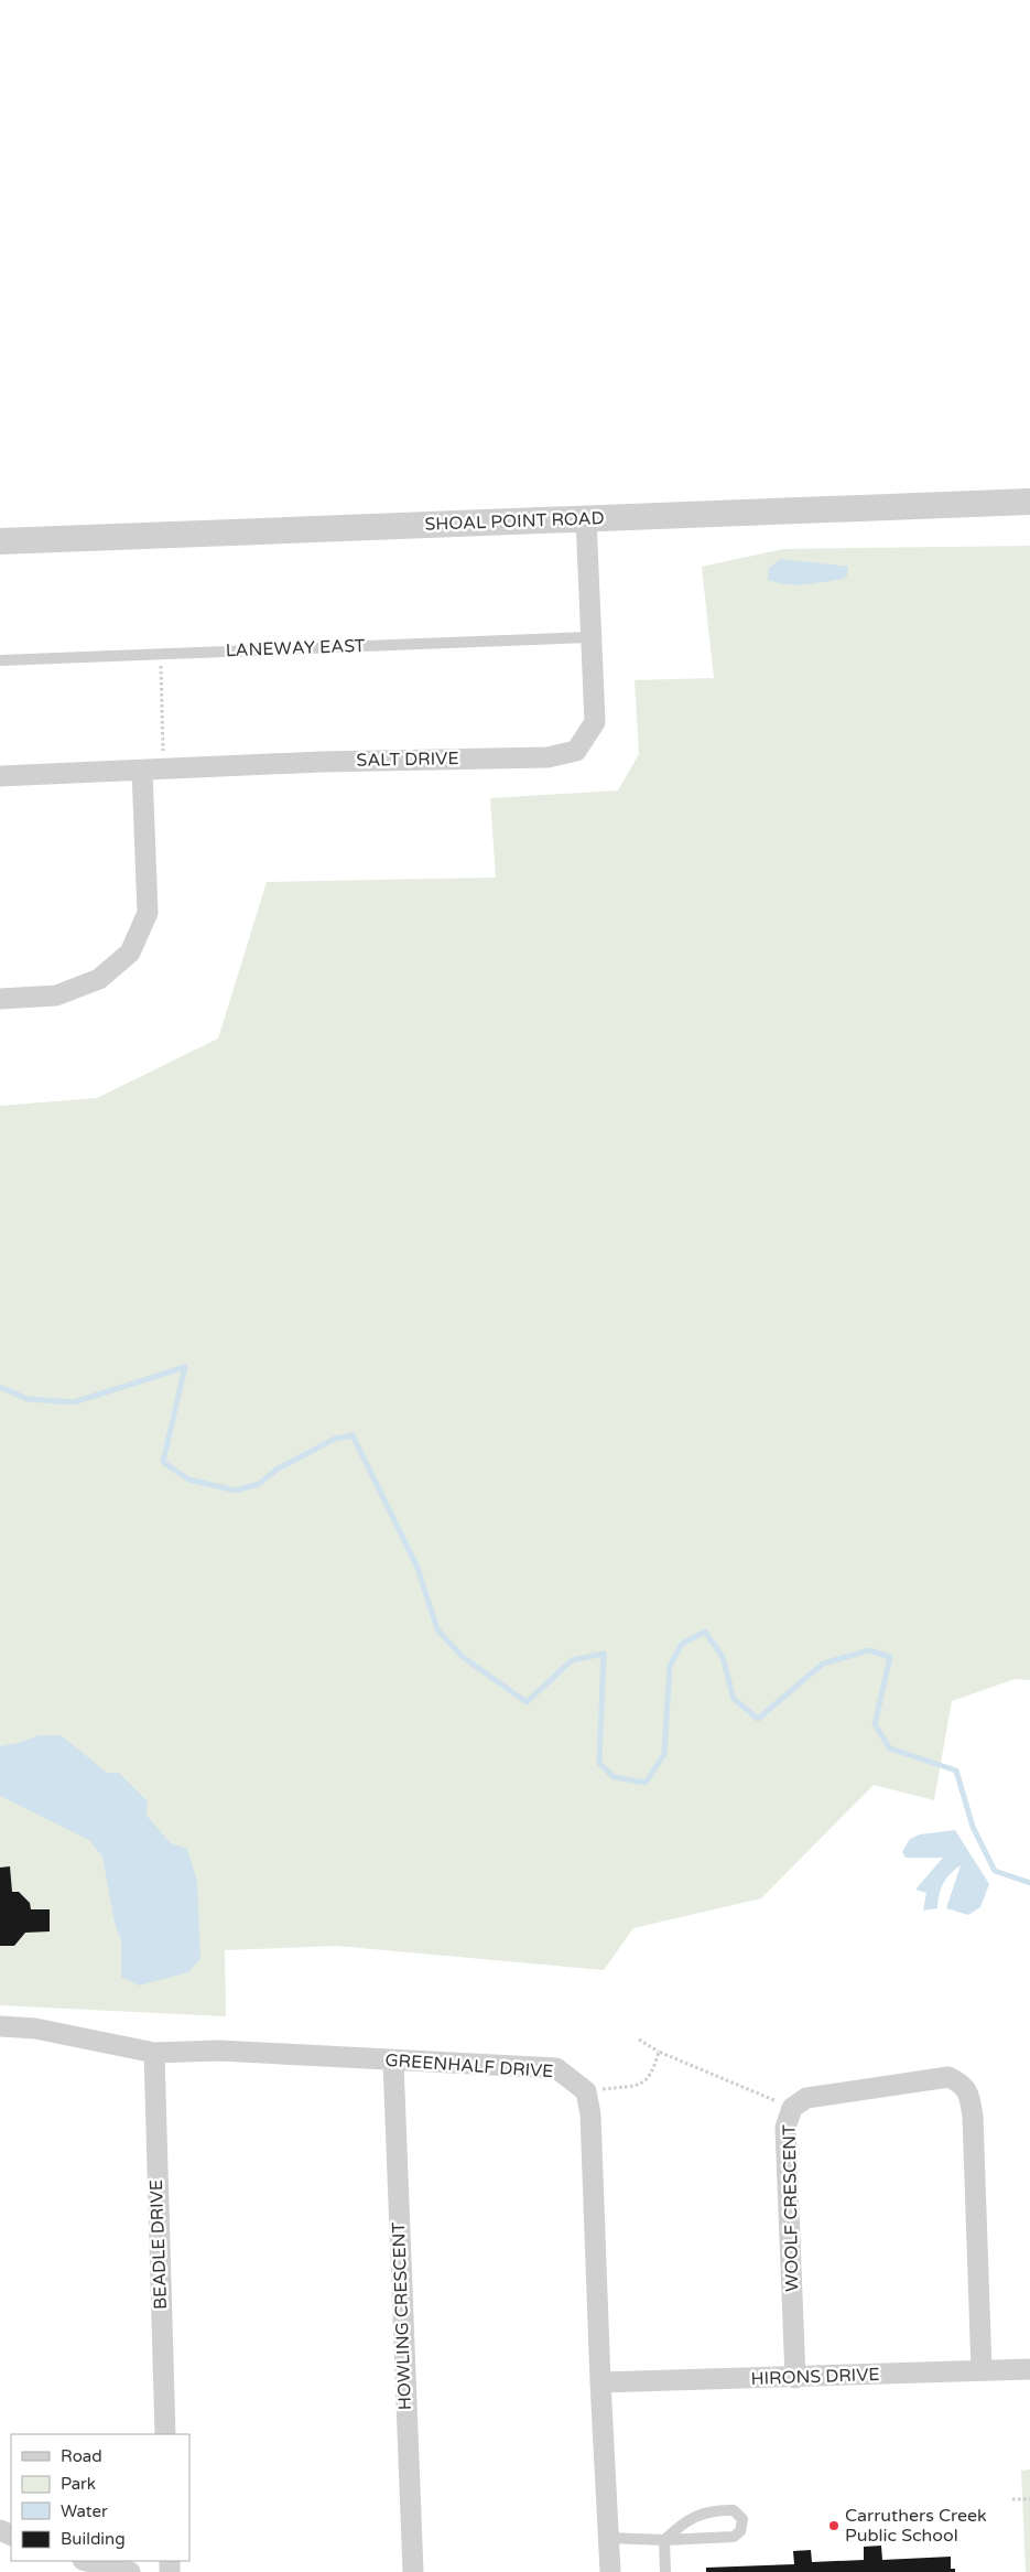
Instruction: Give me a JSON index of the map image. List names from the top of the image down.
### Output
{
  "streets": {
    "street": [
      "SHOAL POINT ROAD",
      "SALT DRIVE",
      "GREENHALF DRIVE",
      "WOOLF CRESCENT",
      "BEADLE DRIVE",
      "HOWLING CRESCENT",
      "HIRONS DRIVE"
    ],
    "lane": ["LANEWAY EAST"]
  },
  "crossings": [
    ["SHOAL POINT ROAD", "SALT DRIVE"],
    ["LANEWAY EAST", "SALT DRIVE"],
    ["GREENHALF DRIVE", "BEADLE DRIVE"],
    ["GREENHALF DRIVE", "HOWLING CRESCENT"],
    ["WOOLF CRESCENT", "HIRONS DRIVE"]
  ],
  "places": ["Carruthers Creek Public School"],
  "legend": [
    "Road",
    "Park",
    "Water",
    "Building"
  ]
}
